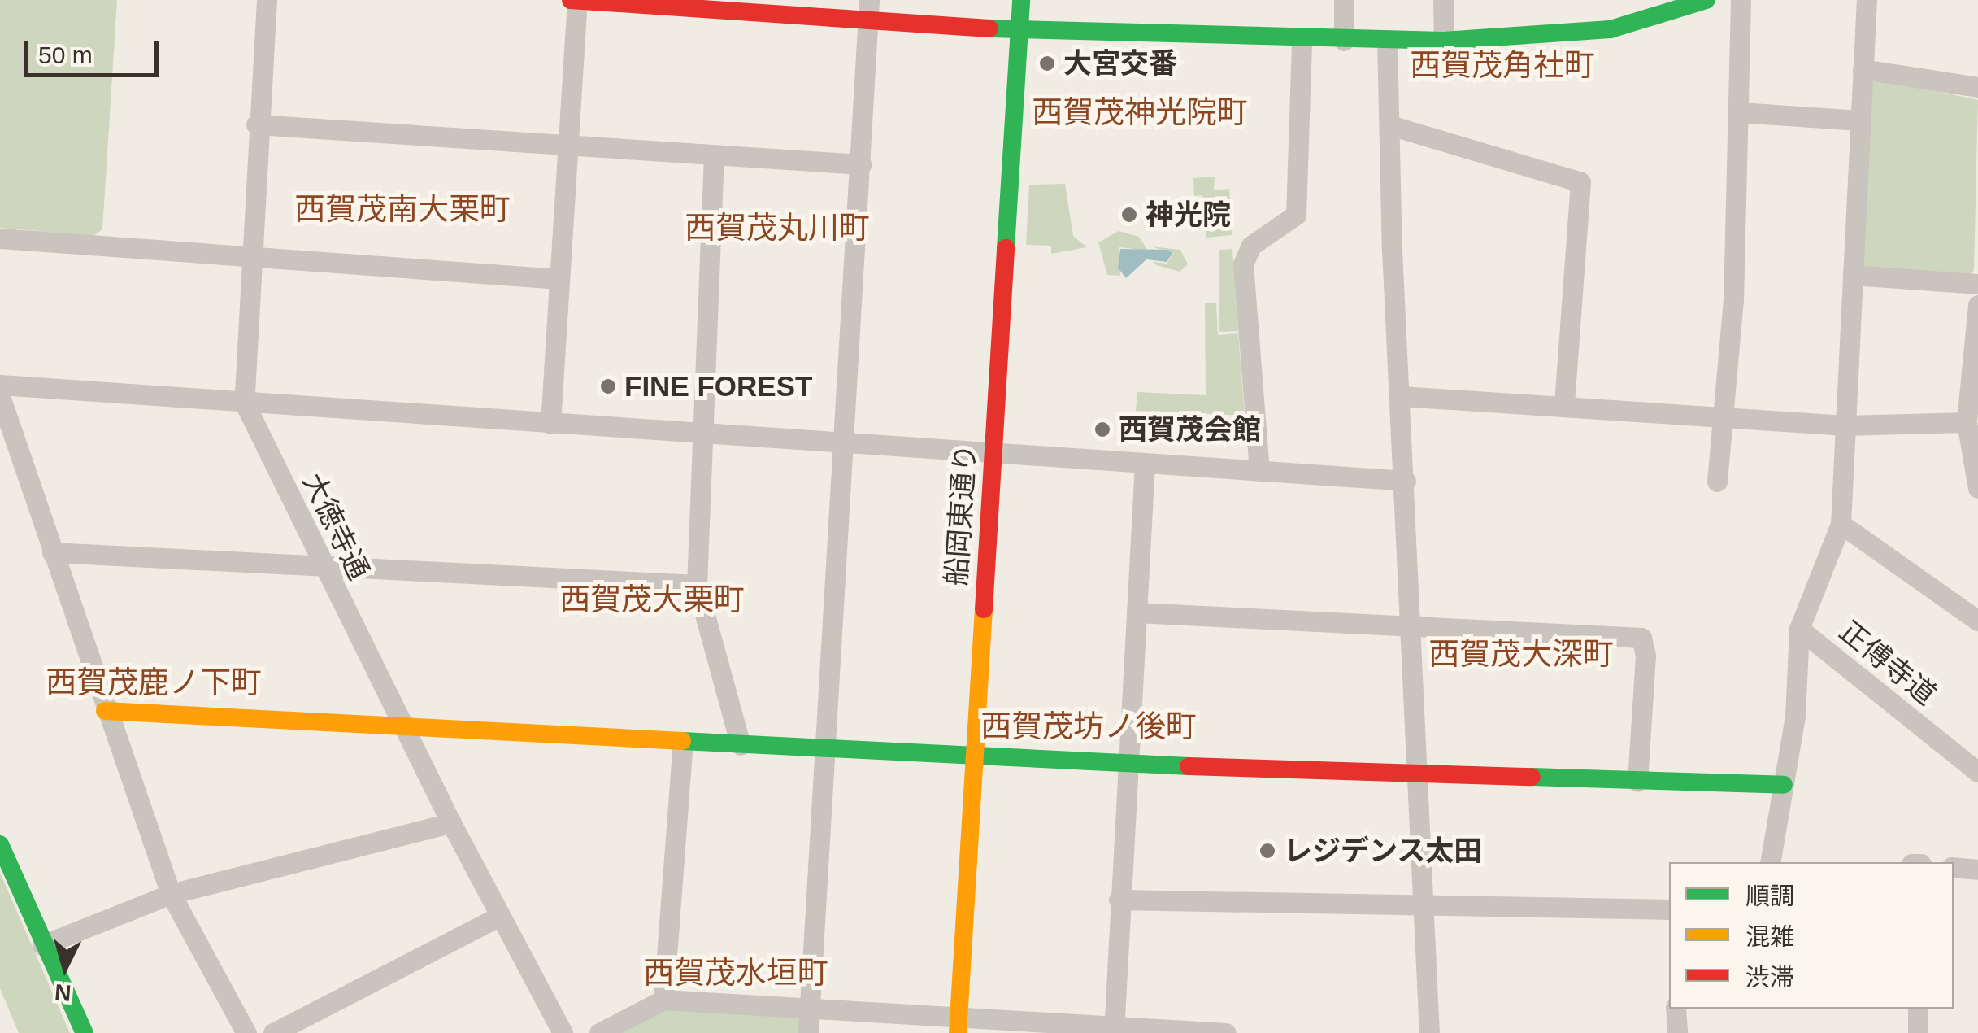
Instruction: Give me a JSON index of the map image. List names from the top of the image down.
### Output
{
  "streets": {
    "street": ["船岡東通り", "大徳寺通", "正傅寺道"]
  },
  "districts": [
    "西賀茂角社町",
    "西賀茂神光院町",
    "西賀茂南大栗町",
    "西賀茂丸川町",
    "西賀茂大栗町",
    "西賀茂大深町",
    "西賀茂鹿ノ下町",
    "西賀茂坊ノ後町",
    "西賀茂水垣町"
  ],
  "places": [
    "大宮交番",
    "神光院",
    "FINE FOREST",
    "西賀茂会館",
    "レジデンス太田"
  ],
  "legend": ["順調", "混雑", "渋滞"],
  "scale_bar": "50 m",
  "north": "bottom"
}
